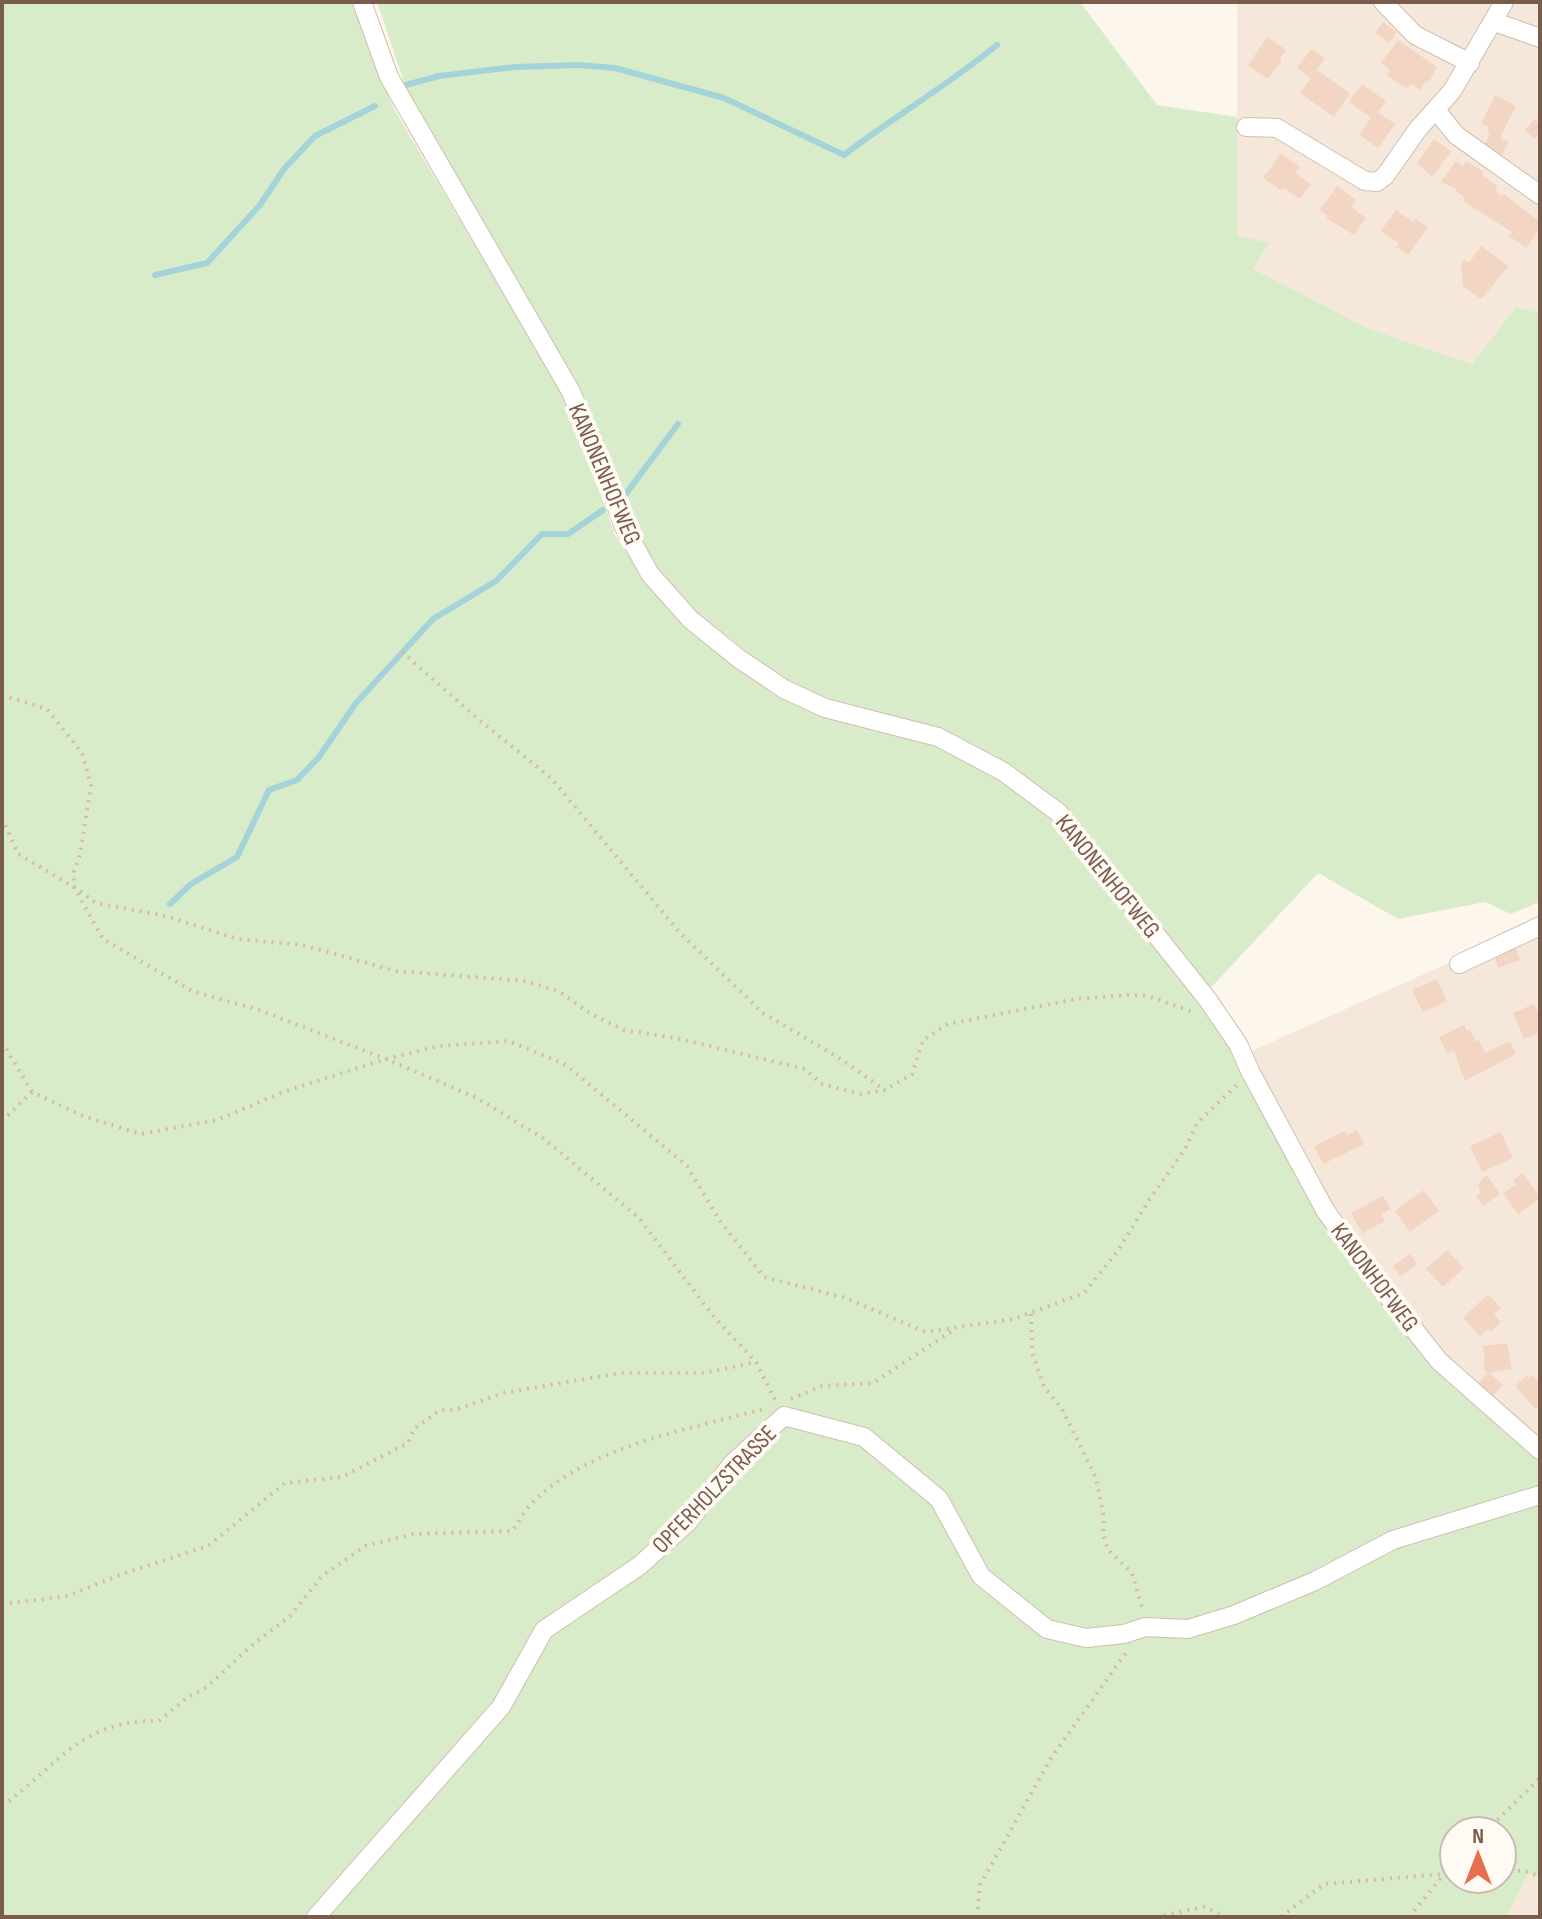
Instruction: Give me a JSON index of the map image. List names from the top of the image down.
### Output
{
  "streets": {
    "street": ["KANONENHOFWEG", "KANONHOFWEG", "OPFERHOLZSTRASSE"]
  },
  "crossings": [
    ["KANONENHOFWEG", "KANONHOFWEG"]
  ],
  "north": "top"
}
